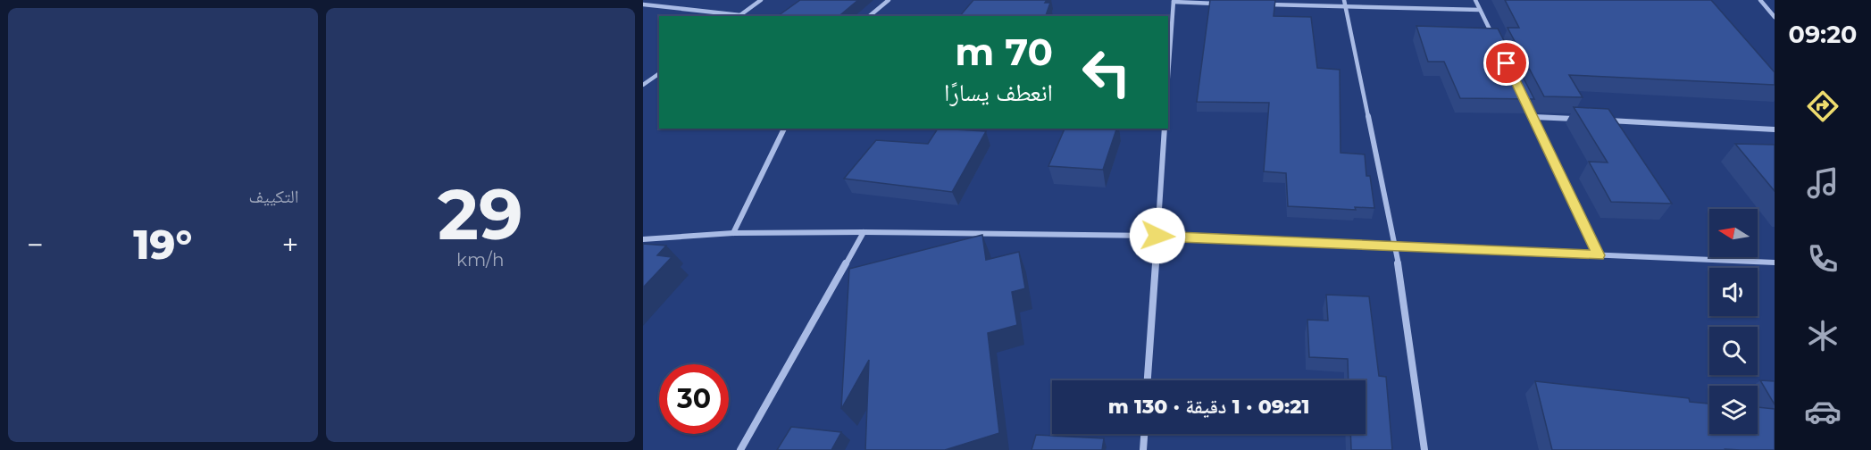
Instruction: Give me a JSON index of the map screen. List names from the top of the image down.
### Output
{
  "north": "left",
  "page": {
    "tabs": "09:20",
    "tile": [
      ["29", "km/h"],
      "التكييف"
    ],
    "turn": ["70 m", "انعطف يسارًا"],
    "heat": ["−", "19°", "+"],
    "limit": "30",
    "trip": "09:21 · 1 دقيقة · 130 m"
  }
}
